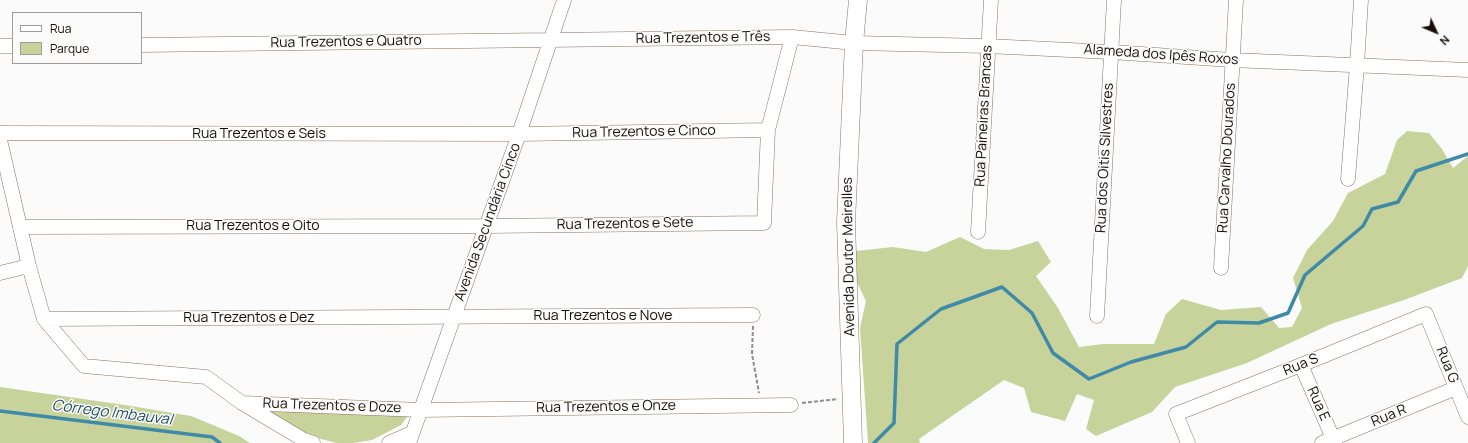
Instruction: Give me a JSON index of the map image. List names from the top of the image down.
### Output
{
  "streets": {
    "main road": ["Avenida Doutor Meirelles"],
    "street": [
      "Rua Trezentos e Três",
      "Rua Trezentos e Quatro",
      "Alameda dos Ipês Roxos",
      "Rua Paineiras Brancas",
      "Rua Trezentos e Cinco",
      "Rua Trezentos e Seis",
      "Rua dos Oitis Silvestres",
      "Rua Carvalho Dourados",
      "Avenida Secundária Cinco",
      "Rua Trezentos e Sete",
      "Rua Trezentos e Oito",
      "Rua Trezentos e Nove",
      "Rua Trezentos e Dez",
      "Rua S",
      "Rua G",
      "Rua E",
      "Rua Trezentos e Doze",
      "Rua Trezentos e Onze",
      "Rua R"
    ]
  },
  "crossings": [
    ["Rua Trezentos e Três", "Rua Trezentos e Quatro"],
    ["Rua Trezentos e Três", "Alameda dos Ipês Roxos"],
    ["Rua Trezentos e Três", "Avenida Secundária Cinco"],
    ["Rua Trezentos e Três", "Avenida Doutor Meirelles"],
    ["Rua Trezentos e Quatro", "Avenida Secundária Cinco"],
    ["Alameda dos Ipês Roxos", "Rua Paineiras Brancas"],
    ["Alameda dos Ipês Roxos", "Rua dos Oitis Silvestres"],
    ["Alameda dos Ipês Roxos", "Rua Carvalho Dourados"],
    ["Alameda dos Ipês Roxos", "Avenida Doutor Meirelles"],
    ["Rua Trezentos e Cinco", "Rua Trezentos e Seis"],
    ["Rua Trezentos e Cinco", "Avenida Secundária Cinco"],
    ["Rua Trezentos e Cinco", "Rua Trezentos e Sete"],
    ["Rua Trezentos e Seis", "Avenida Secundária Cinco"],
    ["Avenida Secundária Cinco", "Rua Trezentos e Sete"],
    ["Avenida Secundária Cinco", "Rua Trezentos e Oito"],
    ["Avenida Secundária Cinco", "Rua Trezentos e Nove"],
    ["Avenida Secundária Cinco", "Rua Trezentos e Dez"],
    ["Avenida Secundária Cinco", "Rua Trezentos e Doze"],
    ["Avenida Secundária Cinco", "Rua Trezentos e Onze"],
    ["Rua Trezentos e Sete", "Rua Trezentos e Oito"],
    ["Rua Trezentos e Nove", "Rua Trezentos e Dez"],
    ["Rua S", "Rua G"],
    ["Rua S", "Rua E"],
    ["Rua G", "Rua R"],
    ["Rua E", "Rua R"],
    ["Rua Trezentos e Doze", "Rua Trezentos e Onze"]
  ],
  "water": ["Córrego Imbauval"],
  "legend": ["Rua", "Parque"],
  "north": "bottom right"
}
